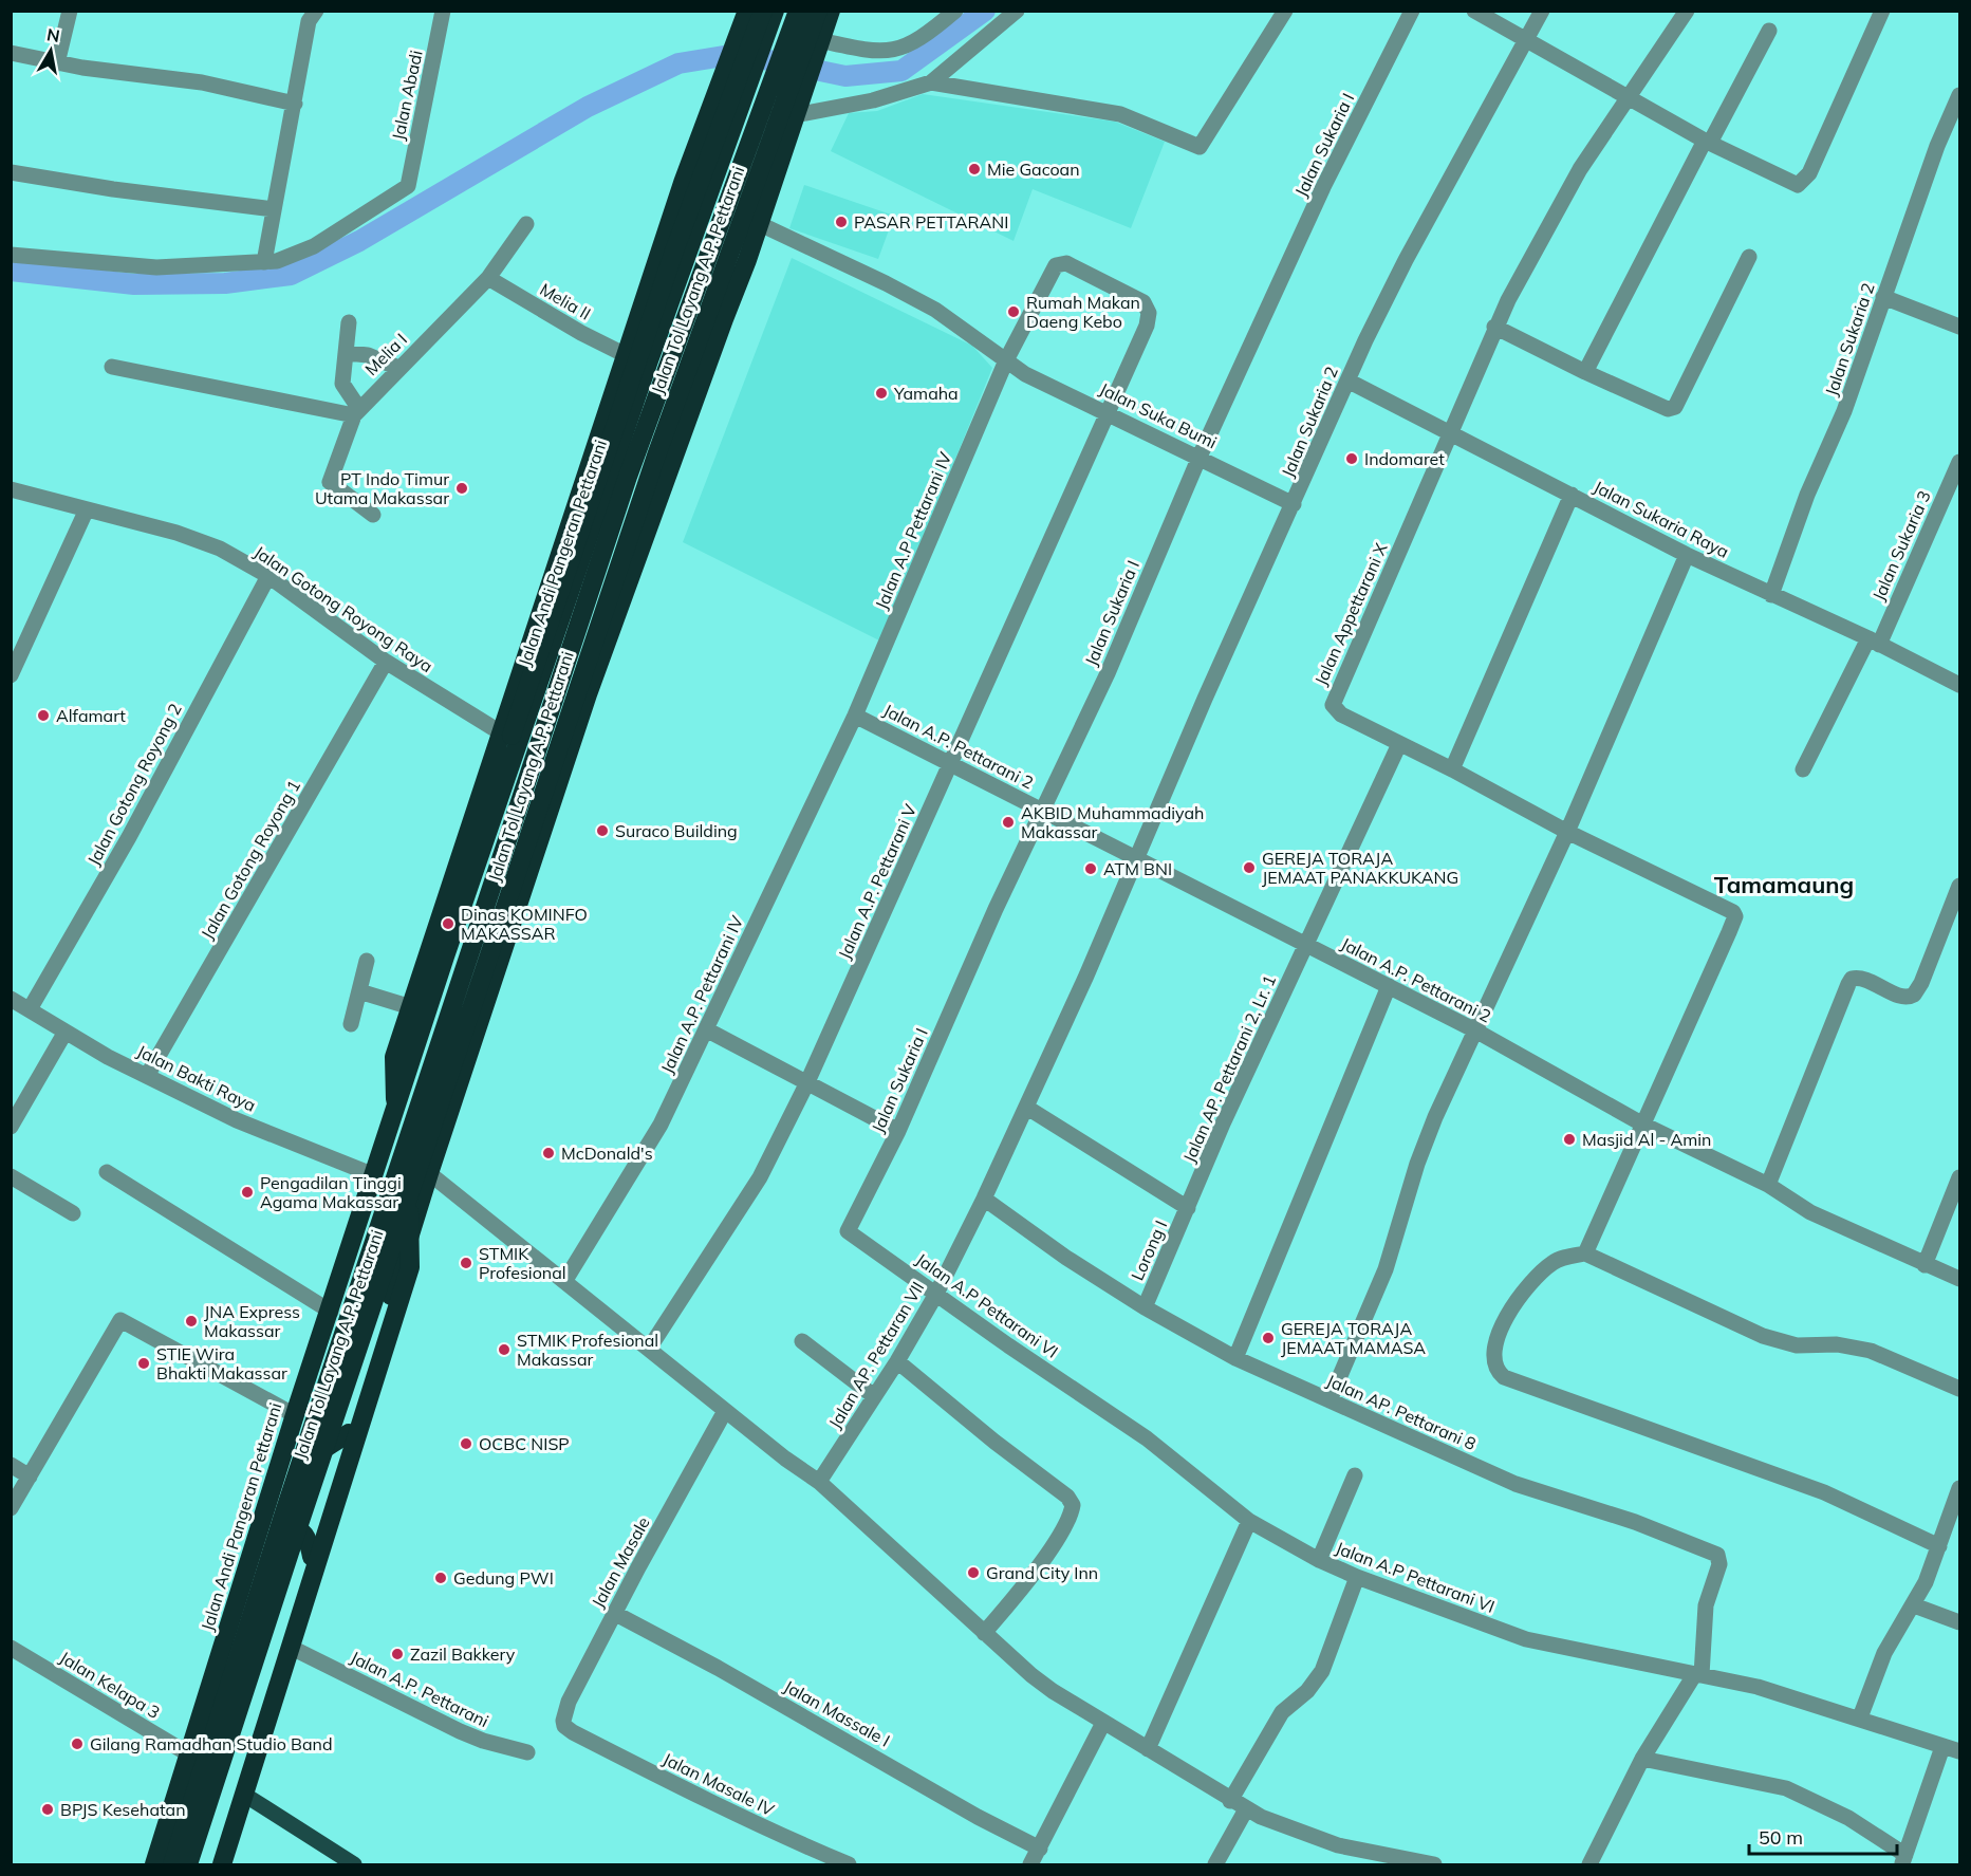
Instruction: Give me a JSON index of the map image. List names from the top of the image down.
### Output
{
  "streets": {
    "highway": ["Jalan Tol Layang A.P. Pettarani", "Jalan Andi Pangeran Pettarani"],
    "street": [
      "Jalan Abadi",
      "Jalan Sukaria I",
      "Melia II",
      "Jalan Sukaria 2",
      "Melia I",
      "Jalan Suka Bumi",
      "Jalan Sukaria Raya",
      "Jalan A.P Pettarani IV",
      "Jalan Sukaria 3",
      "Jalan Gotong Royong Raya",
      "Jalan Appettarani X",
      "Jalan A.P. Pettarani 2",
      "Jalan Gotong Royong 2",
      "Jalan Gotong Royong 1",
      "Jalan A.P. Pettarani V",
      "Jalan A.P. Pettarani IV",
      "Jalan AP. Pettarani 2, Lr. 1",
      "Jalan Bakti Raya",
      "Lorong I",
      "Jalan A.P Pettarani VI",
      "Jalan AP. Pettaran VII",
      "Jalan AP. Pettarani 8",
      "Jalan Masale",
      "Jalan Kelapa 3",
      "Jalan A.P. Pettarani",
      "Jalan Massale I",
      "Jalan Masale IV"
    ]
  },
  "crossings": [
    ["Jalan Sukaria I", "Jalan Suka Bumi"],
    ["Jalan Sukaria I", "Jalan A.P. Pettarani 2"],
    ["Jalan Sukaria I", "Jalan A.P Pettarani VI"],
    ["Melia II", "Melia I"],
    ["Melia II", "Jalan Andi Pangeran Pettarani"],
    ["Jalan Sukaria 2", "Jalan Suka Bumi"],
    ["Jalan Sukaria 2", "Jalan Sukaria Raya"],
    ["Jalan Sukaria 2", "Jalan A.P. Pettarani 2"],
    ["Jalan Sukaria 2", "Jalan AP. Pettaran VII"],
    ["Jalan Suka Bumi", "Jalan A.P Pettarani IV"],
    ["Jalan Suka Bumi", "Jalan A.P. Pettarani V"],
    ["Jalan Sukaria Raya", "Jalan Sukaria 3"],
    ["Jalan Sukaria Raya", "Jalan Appettarani X"],
    ["Jalan A.P Pettarani IV", "Jalan A.P. Pettarani 2"],
    ["Jalan A.P Pettarani IV", "Jalan A.P. Pettarani V"],
    ["Jalan A.P Pettarani IV", "Jalan A.P. Pettarani IV"],
    ["Jalan Andi Pangeran Pettarani", "Jalan Gotong Royong Raya"],
    ["Jalan Andi Pangeran Pettarani", "Jalan Bakti Raya"],
    ["Jalan Andi Pangeran Pettarani", "Jalan Kelapa 3"],
    ["Jalan Gotong Royong Raya", "Jalan Gotong Royong 2"],
    ["Jalan Gotong Royong Raya", "Jalan Gotong Royong 1"],
    ["Jalan Appettarani X", "Jalan A.P. Pettarani 2"],
    ["Jalan Appettarani X", "Jalan AP. Pettarani 2, Lr. 1"],
    ["Jalan A.P. Pettarani 2", "Jalan A.P. Pettarani V"],
    ["Jalan A.P. Pettarani 2", "Jalan A.P. Pettarani IV"],
    ["Jalan A.P. Pettarani 2", "Jalan AP. Pettarani 2, Lr. 1"],
    ["Jalan Gotong Royong 2", "Jalan Bakti Raya"],
    ["Jalan Gotong Royong 1", "Jalan Bakti Raya"],
    ["Jalan AP. Pettarani 2, Lr. 1", "Lorong I"],
    ["Lorong I", "Jalan AP. Pettarani 8"],
    ["Jalan A.P Pettarani VI", "Jalan AP. Pettaran VII"],
    ["Jalan A.P Pettarani VI", "Jalan AP. Pettarani 8"],
    ["Jalan AP. Pettaran VII", "Jalan AP. Pettarani 8"],
    ["Jalan Masale", "Jalan Massale I"],
    ["Jalan Masale", "Jalan Masale IV"]
  ],
  "districts": ["Tamamaung"],
  "places": [
    "Mie Gacoan",
    "PASAR PETTARANI",
    "Rumah Makan Daeng Kebo",
    "Yamaha",
    "Indomaret",
    "PT Indo Timur Utama Makassar",
    "Alfamart",
    "AKBID Muhammadiyah Makassar",
    "Suraco Building",
    "GEREJA TORAJA JEMAAT PANAKKUKANG",
    "ATM BNI",
    "Dinas KOMINFO MAKASSAR",
    "Masjid Al - Amin",
    "McDonald's",
    "Pengadilan Tinggi Agama Makassar",
    "STMIK Profesional",
    "JNA Express Makassar",
    "GEREJA TORAJA JEMAAT MAMASA",
    "STMIK Profesional Makassar",
    "STIE Wira Bhakti Makassar",
    "OCBC NISP",
    "Grand City Inn",
    "Gedung PWI",
    "Zazil Bakkery",
    "Gilang Ramadhan Studio Band",
    "BPJS Kesehatan"
  ],
  "scale_bar": "50 m",
  "north": "top"
}
